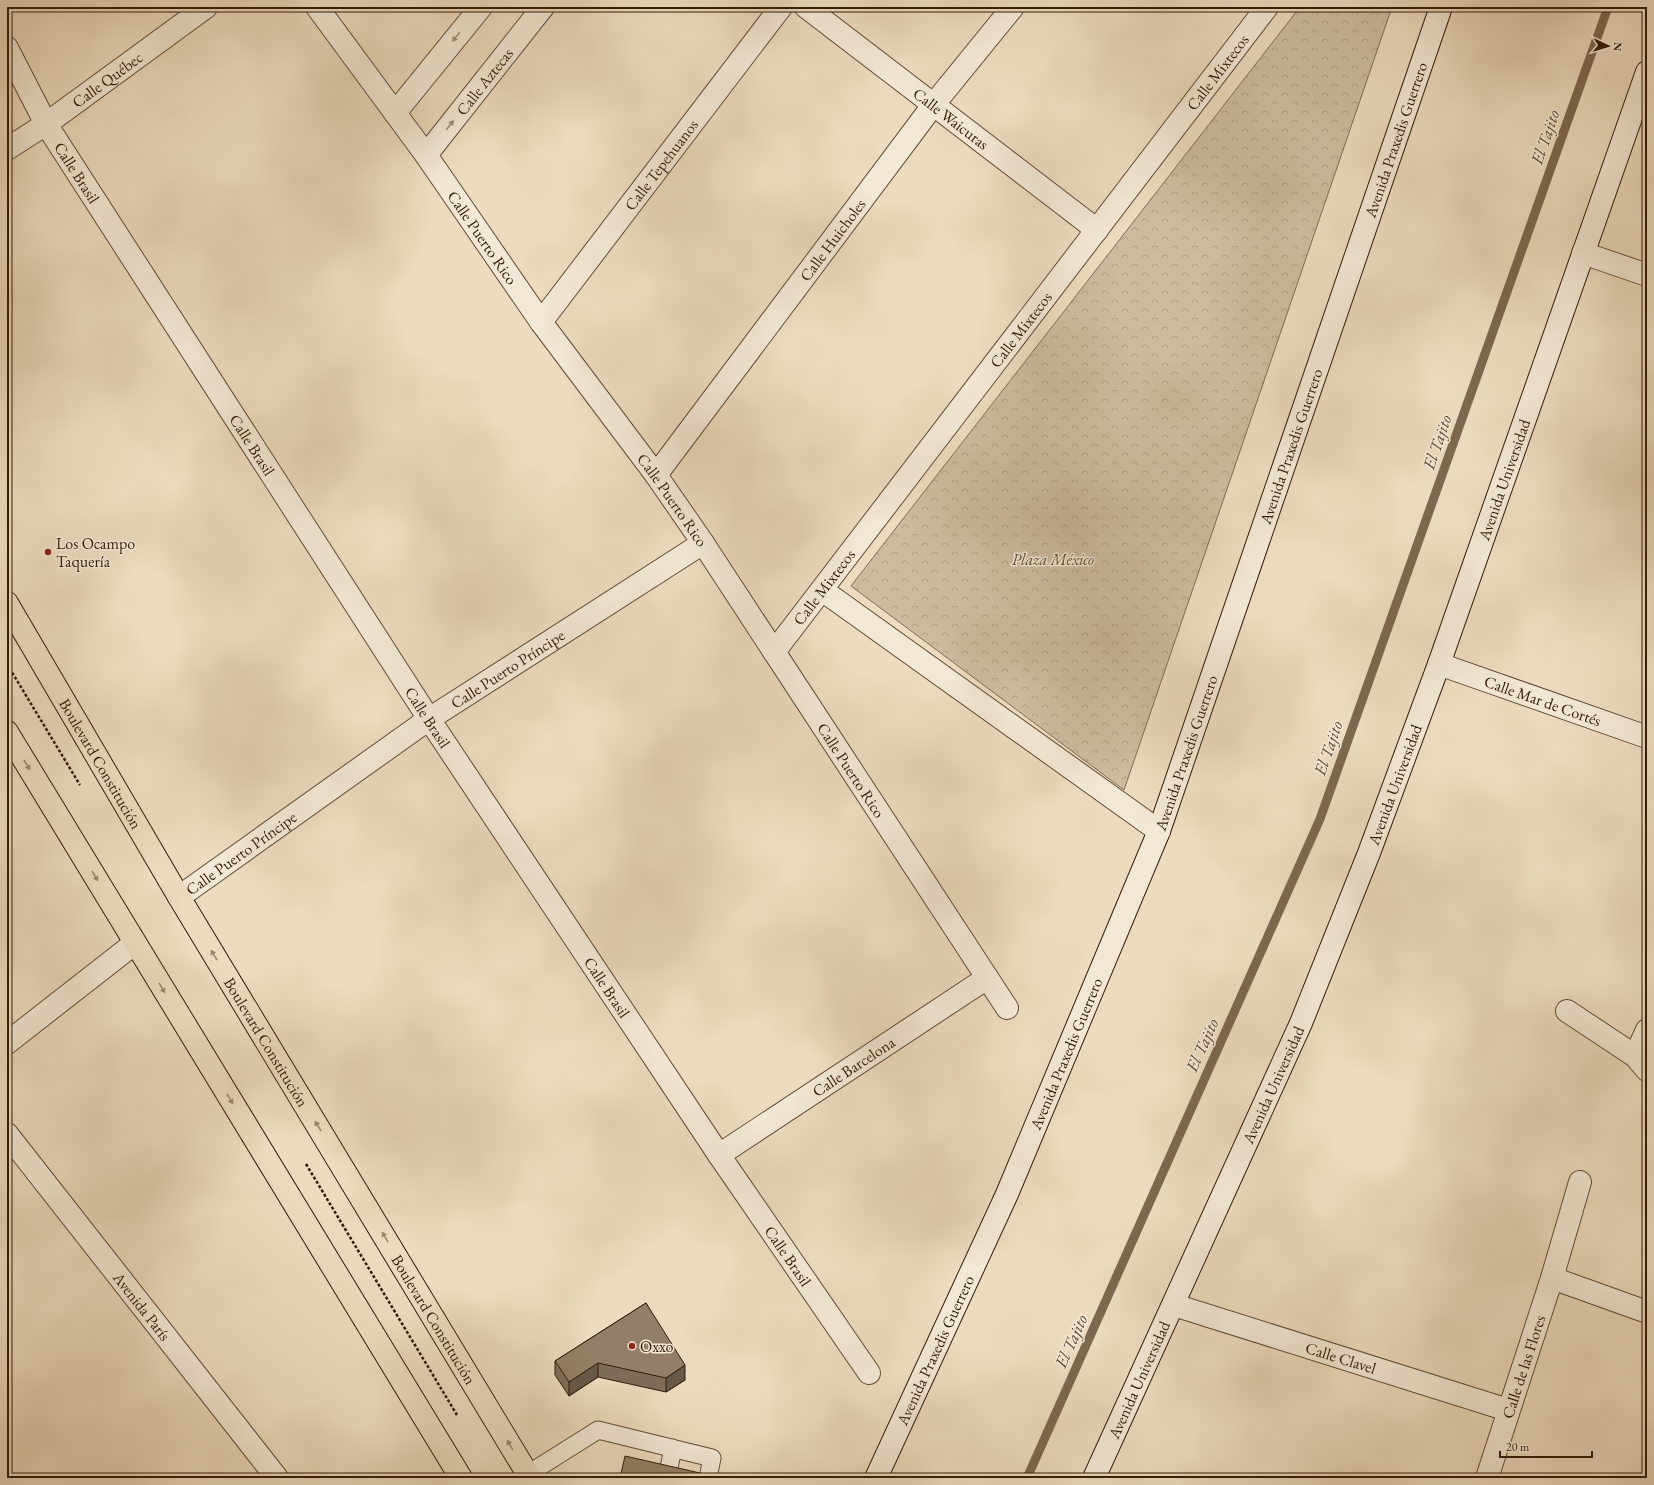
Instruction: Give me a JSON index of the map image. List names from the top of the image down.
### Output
{
  "streets": {
    "main road": ["Boulevard Constitución"],
    "street": [
      "Calle Mixtecos",
      "Calle Québec",
      "Calle Aztecas",
      "Calle Waicuras",
      "Avenida Praxedis Guerrero",
      "Calle Tepehuanos",
      "Calle Brasil",
      "Calle Puerto Rico",
      "Calle Huicholes",
      "Avenida Universidad",
      "Calle Puerto Príncipe",
      "Calle Mar de Cortés",
      "Calle Barcelona",
      "Avenida París",
      "Calle Clavel",
      "Calle de las Flores"
    ]
  },
  "crossings": [
    ["Calle Mixtecos", "Calle Waicuras"],
    ["Calle Mixtecos", "Calle Puerto Rico"],
    ["Calle Québec", "Calle Brasil"],
    ["Calle Aztecas", "Calle Puerto Rico"],
    ["Calle Waicuras", "Calle Huicholes"],
    ["Calle Tepehuanos", "Calle Puerto Rico"],
    ["Calle Brasil", "Calle Puerto Príncipe"],
    ["Calle Brasil", "Calle Barcelona"],
    ["Calle Puerto Rico", "Calle Huicholes"],
    ["Calle Puerto Rico", "Calle Puerto Príncipe"],
    ["Calle Puerto Rico", "Calle Barcelona"],
    ["Avenida Universidad", "Calle Mar de Cortés"],
    ["Avenida Universidad", "Calle Clavel"],
    ["Calle Puerto Príncipe", "Boulevard Constitución"],
    ["Calle Clavel", "Calle de las Flores"]
  ],
  "water": ["El Tajito"],
  "parks": ["Plaza México"],
  "places": ["Los Ocampo Taquería", "Oxxo"],
  "scale_bar": "20 m",
  "north": "right"
}
